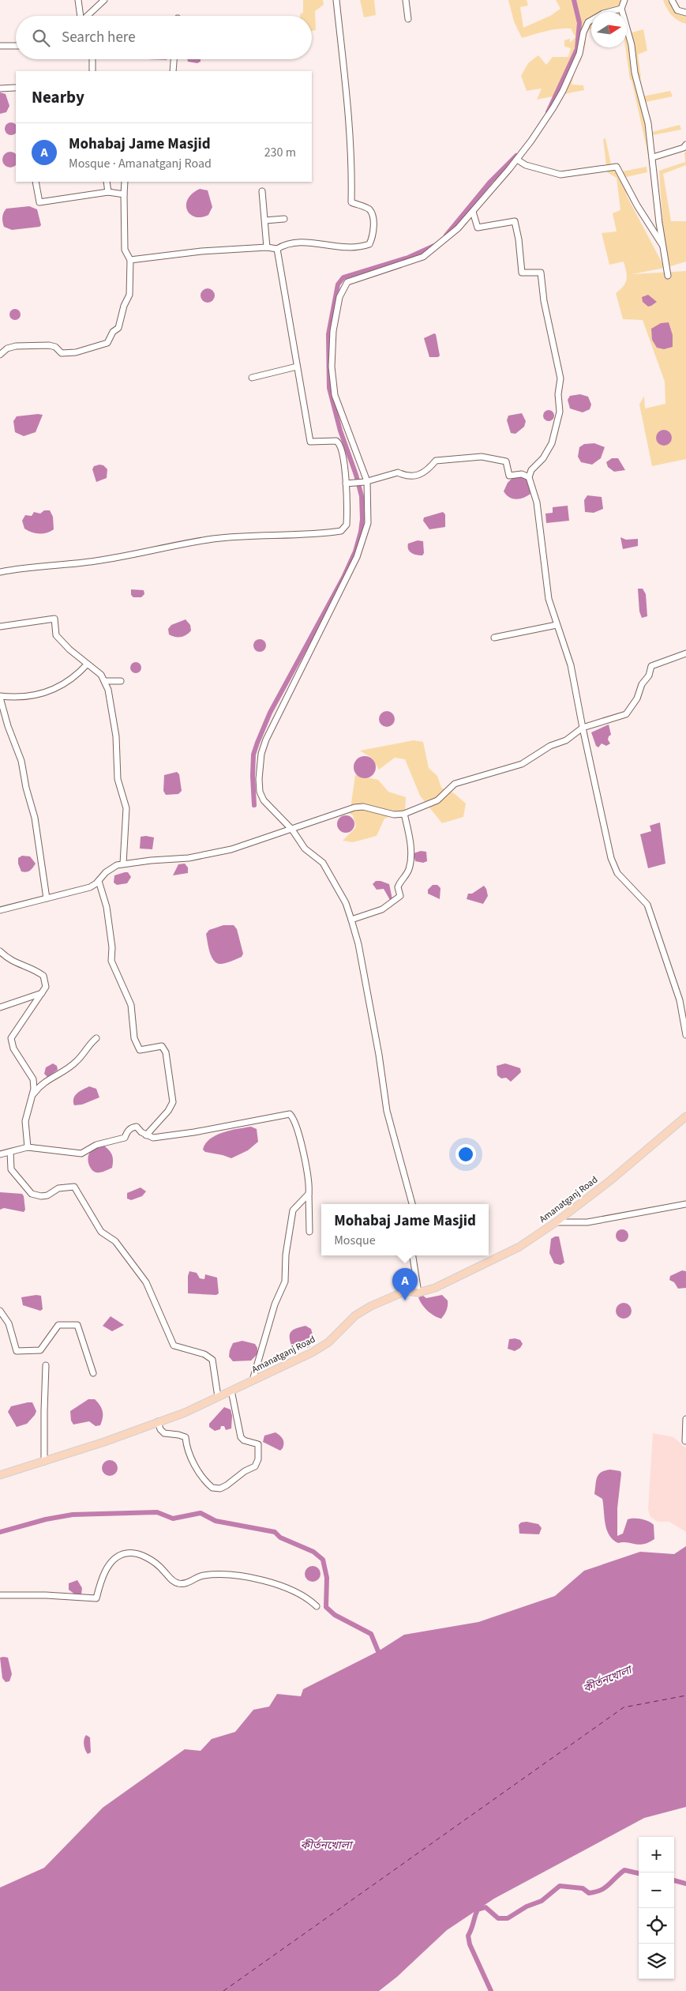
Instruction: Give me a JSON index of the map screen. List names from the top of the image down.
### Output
{
  "streets": {
    "main road": ["Amanatganj Road"]
  },
  "water": ["কীর্তনখোলা"],
  "north": "right",
  "page": {
    "search": "Search here",
    "heading": "Nearby",
    "list": [
      {
        "mark": "A",
        "name": "Mohabaj Jame Masjid",
        "note": "Mosque · Amanatganj Road",
        "value": "230 m"
      }
    ],
    "popup": ["Mohabaj Jame Masjid", "Mosque"],
    "pins": "A",
    "map_buttons": ["+", "−"]
  }
}
